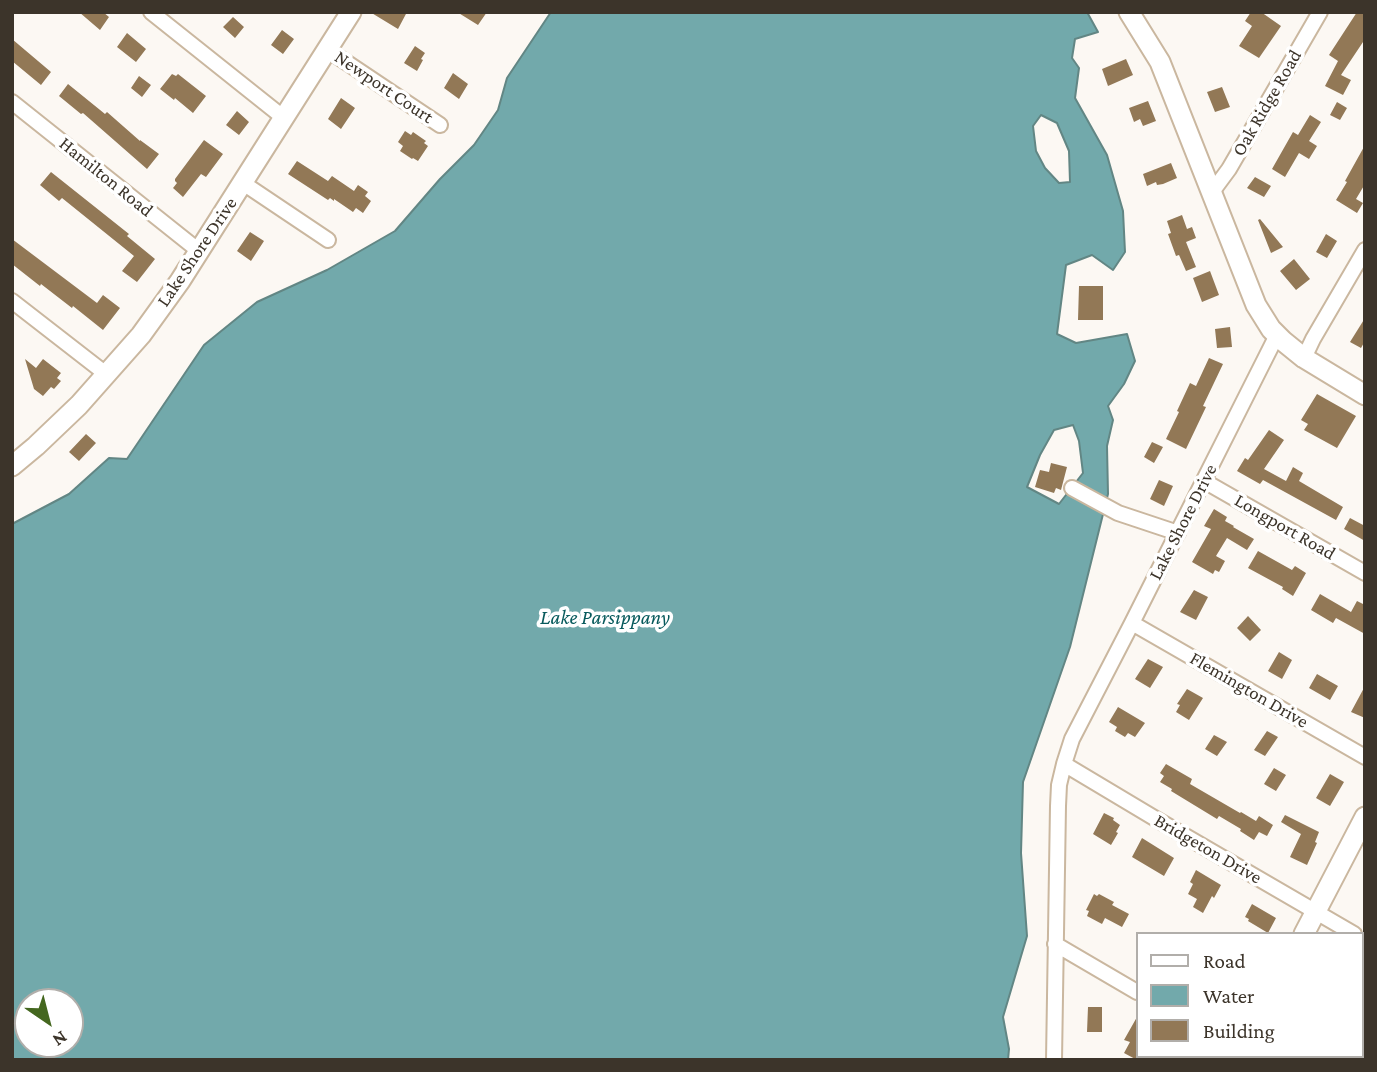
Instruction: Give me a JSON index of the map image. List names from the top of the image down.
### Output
{
  "streets": {
    "street": [
      "Newport Court",
      "Oak Ridge Road",
      "Hamilton Road",
      "Lake Shore Drive",
      "Longport Road",
      "Flemington Drive",
      "Bridgeton Drive"
    ]
  },
  "crossings": [
    ["Newport Court", "Lake Shore Drive"],
    ["Hamilton Road", "Lake Shore Drive"],
    ["Lake Shore Drive", "Longport Road"],
    ["Lake Shore Drive", "Flemington Drive"],
    ["Lake Shore Drive", "Bridgeton Drive"]
  ],
  "water": ["Lake Parsippany"],
  "legend": ["Road", "Water", "Building"],
  "north": "bottom right"
}
